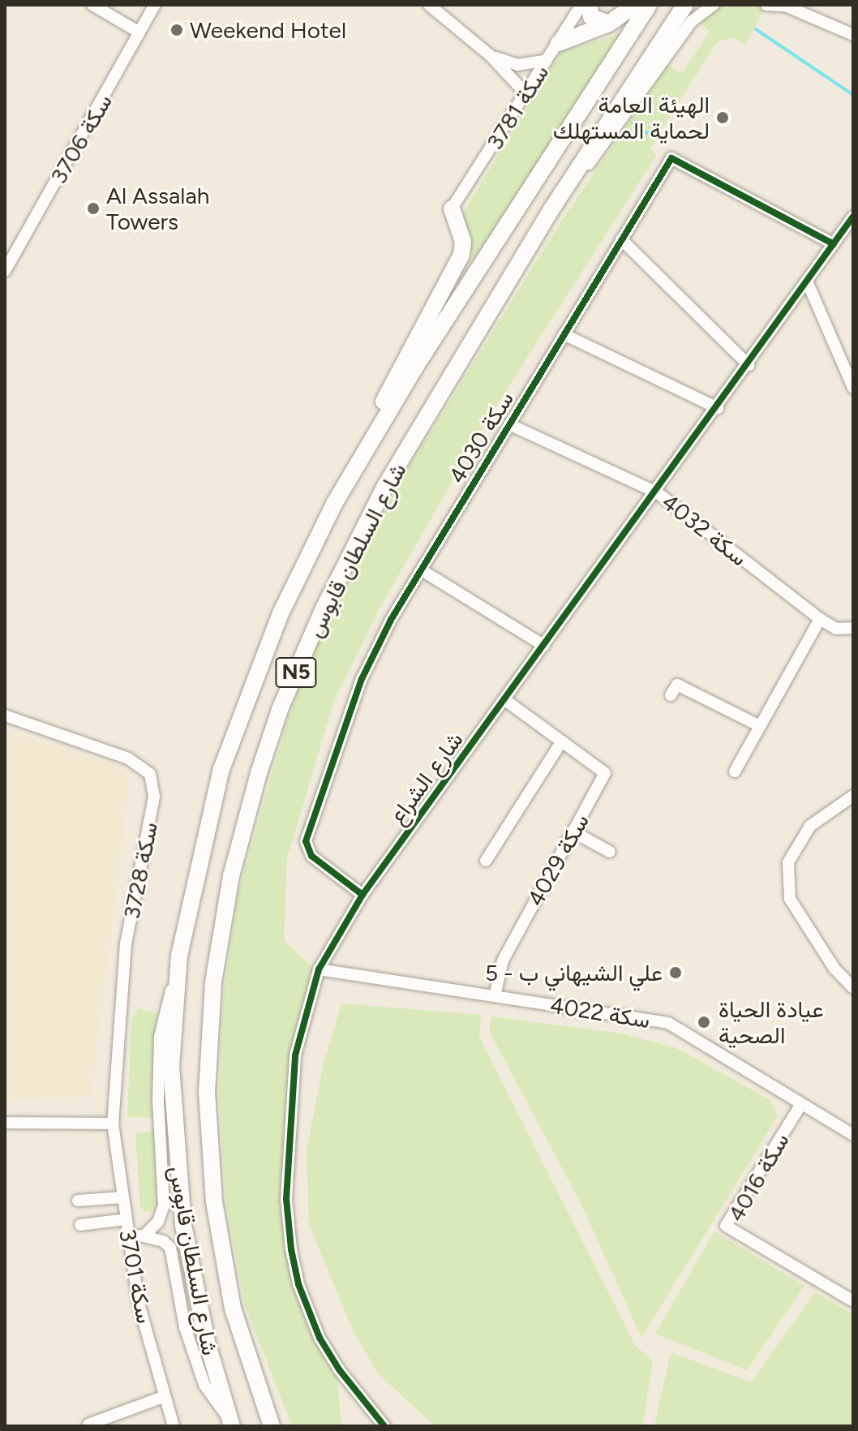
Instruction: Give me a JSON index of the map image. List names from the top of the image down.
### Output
{
  "streets": {
    "highway": ["شارع السلطان قابوس", "N5"],
    "street": [
      "سكة 3781",
      "سكة 3706",
      "سكة 4030",
      "سكة 4032",
      "شارع الشراع",
      "سكة 4029",
      "سكة 3728",
      "سكة 4022",
      "سكة 4016",
      "سكة 3701"
    ]
  },
  "crossings": [
    ["سكة 4030", "سكة 4032"],
    ["سكة 4030", "شارع الشراع"],
    ["سكة 4032", "شارع الشراع"],
    ["شارع الشراع", "سكة 4029"],
    ["شارع الشراع", "سكة 4022"],
    ["سكة 4029", "سكة 4022"],
    ["سكة 3728", "سكة 3701"],
    ["سكة 4022", "سكة 4016"]
  ],
  "places": [
    "Weekend Hotel",
    "الهيئة العامة لحماية المستهلك",
    "Al Assalah Towers",
    "علي الشيهاني ب - 5",
    "عيادة الحياة الصحية"
  ]
}
